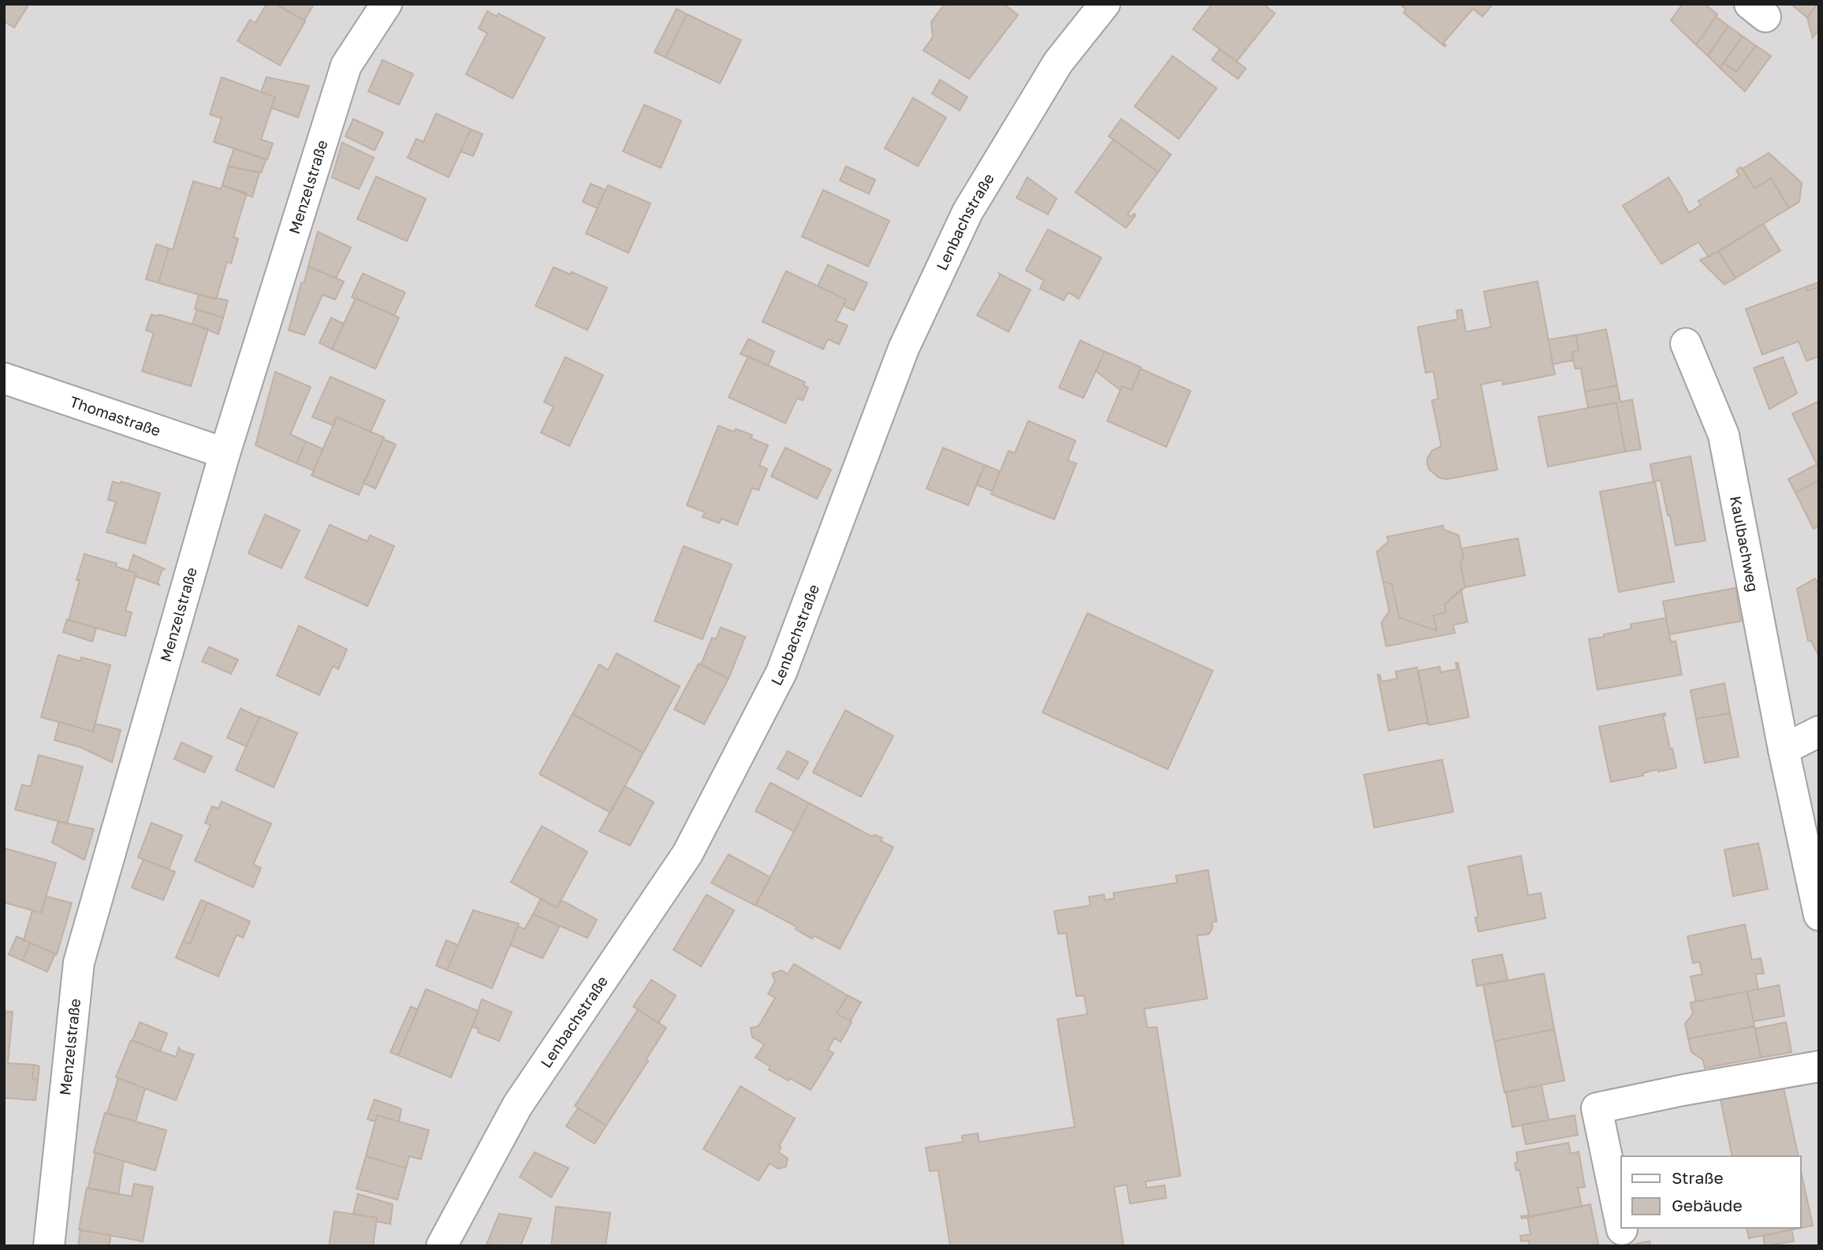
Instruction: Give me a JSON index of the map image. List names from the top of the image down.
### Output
{
  "streets": {
    "street": [
      "Menzelstraße",
      "Lenbachstraße",
      "Thomastraße",
      "Kaulbachweg"
    ]
  },
  "crossings": [
    ["Menzelstraße", "Thomastraße"]
  ],
  "legend": ["Straße", "Gebäude"]
}
